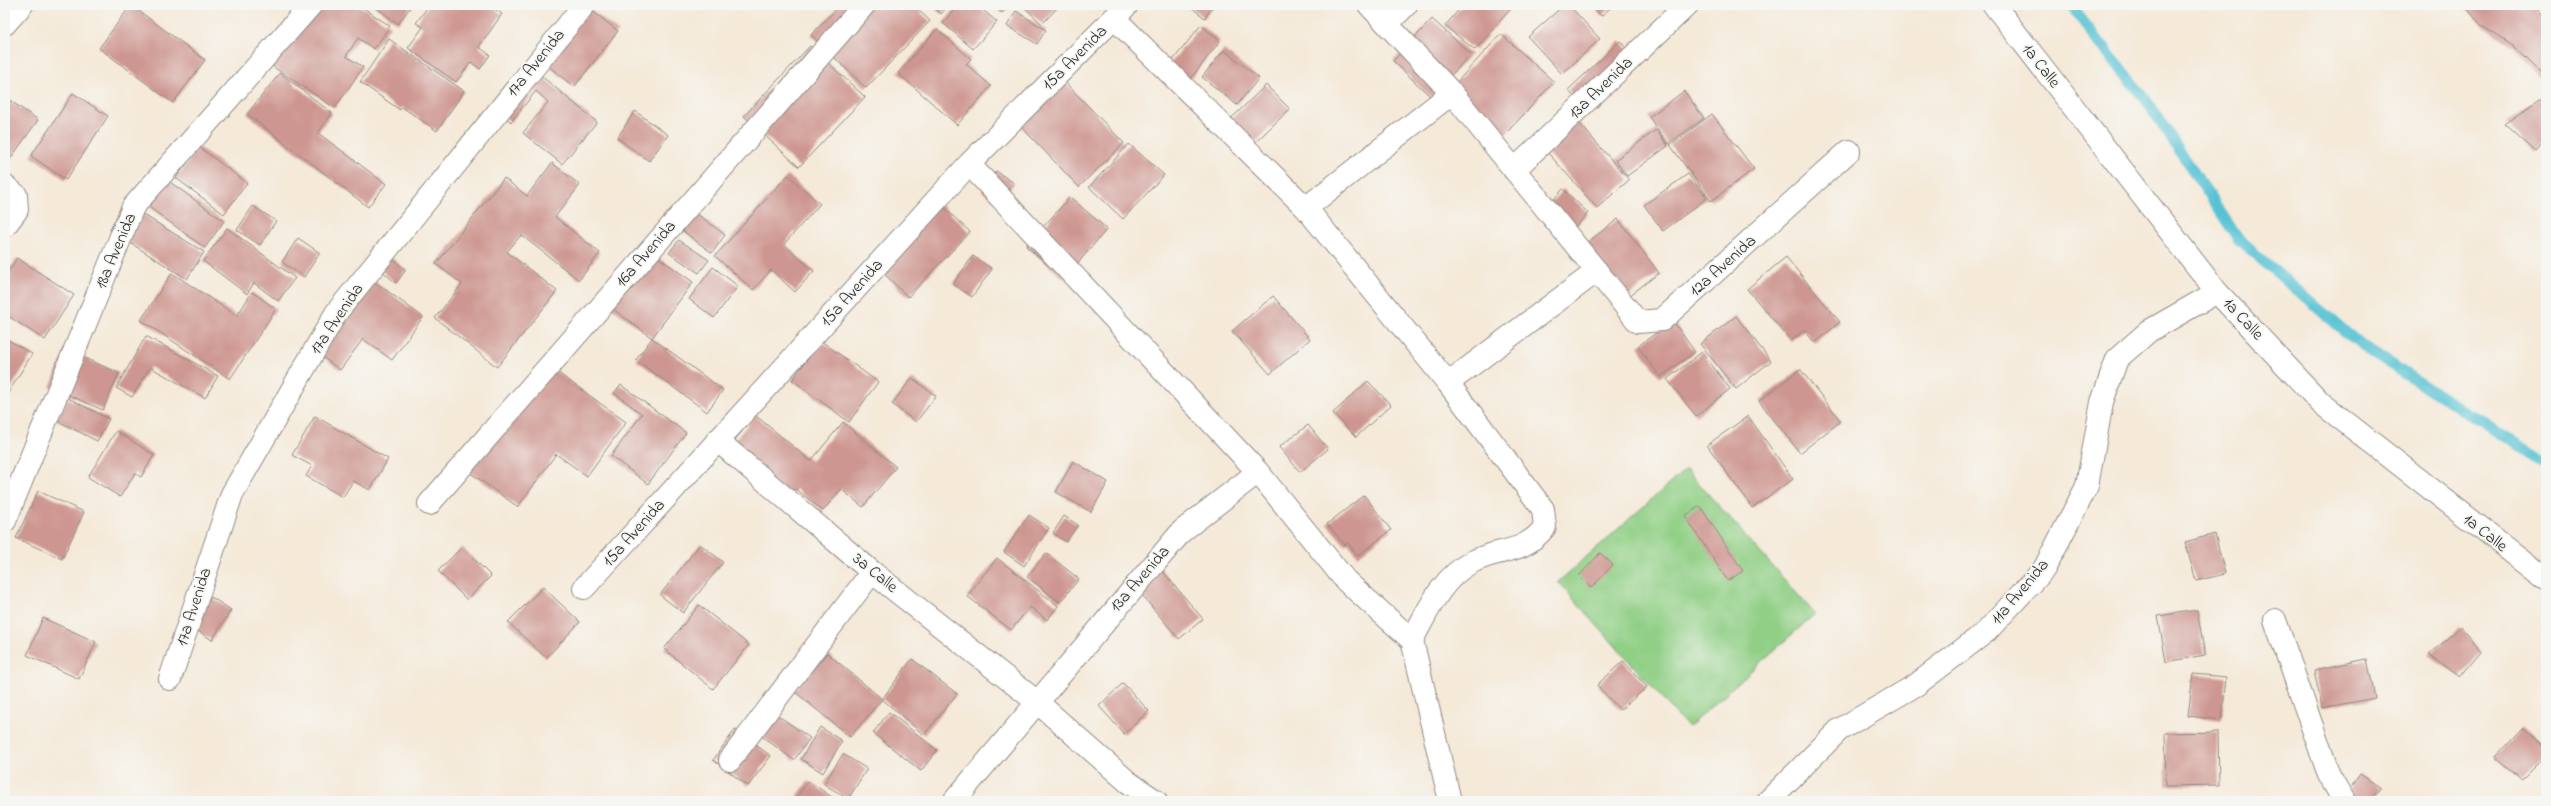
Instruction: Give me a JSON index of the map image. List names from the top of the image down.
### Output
{
  "streets": {
    "street": [
      "15a Avenida",
      "17a Avenida",
      "1a Calle",
      "13a Avenida",
      "18a Avenida",
      "16a Avenida",
      "12a Avenida",
      "3a Calle",
      "11a Avenida"
    ]
  },
  "crossings": [
    ["15a Avenida", "3a Calle"],
    ["1a Calle", "11a Avenida"],
    ["13a Avenida", "3a Calle"]
  ]
}
